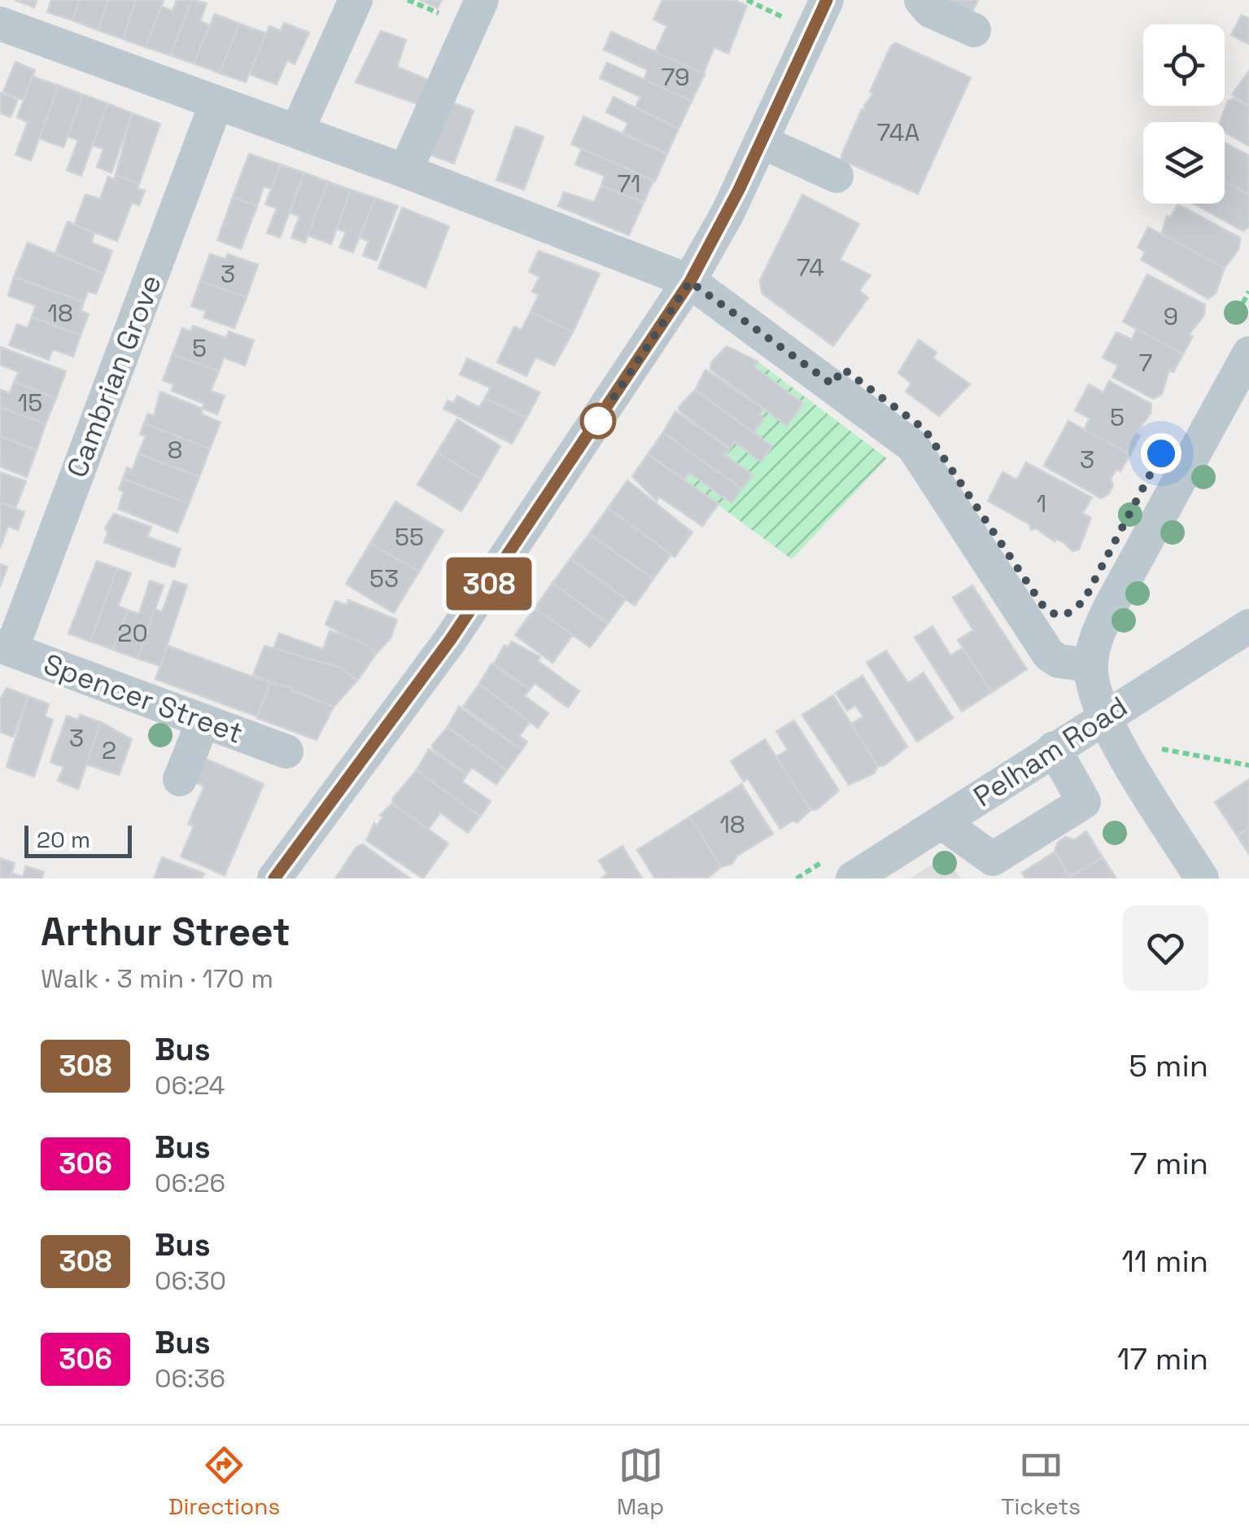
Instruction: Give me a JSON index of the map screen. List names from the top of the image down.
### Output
{
  "streets": {
    "street": ["Cambrian Grove", "Spencer Street", "Pelham Road"]
  },
  "crossings": [
    ["Cambrian Grove", "Spencer Street"]
  ],
  "lines": ["bus line 308"],
  "house_numbers": [
    "79",
    "74A",
    "71",
    "74",
    "3",
    "18",
    "9",
    "5",
    "7",
    "15",
    "5",
    "8",
    "3",
    "1",
    "55",
    "53",
    "20",
    "3",
    "2",
    "18"
  ],
  "scale_bar": "20 m",
  "page": {
    "on_map": "308",
    "scale": "20 m",
    "heading": ["Arthur Street", "Walk · 3 min · 170 m"],
    "list": [
      {
        "mark": "308",
        "name": "Bus",
        "note": "06:24",
        "value": "5 min"
      },
      {
        "mark": "306",
        "name": "Bus",
        "note": "06:26",
        "value": "7 min"
      },
      {
        "mark": "308",
        "name": "Bus",
        "note": "06:30",
        "value": "11 min"
      },
      {
        "mark": "306",
        "name": "Bus",
        "note": "06:36",
        "value": "17 min"
      }
    ],
    "tabs": ["Directions", "Map", "Tickets"]
  }
}
